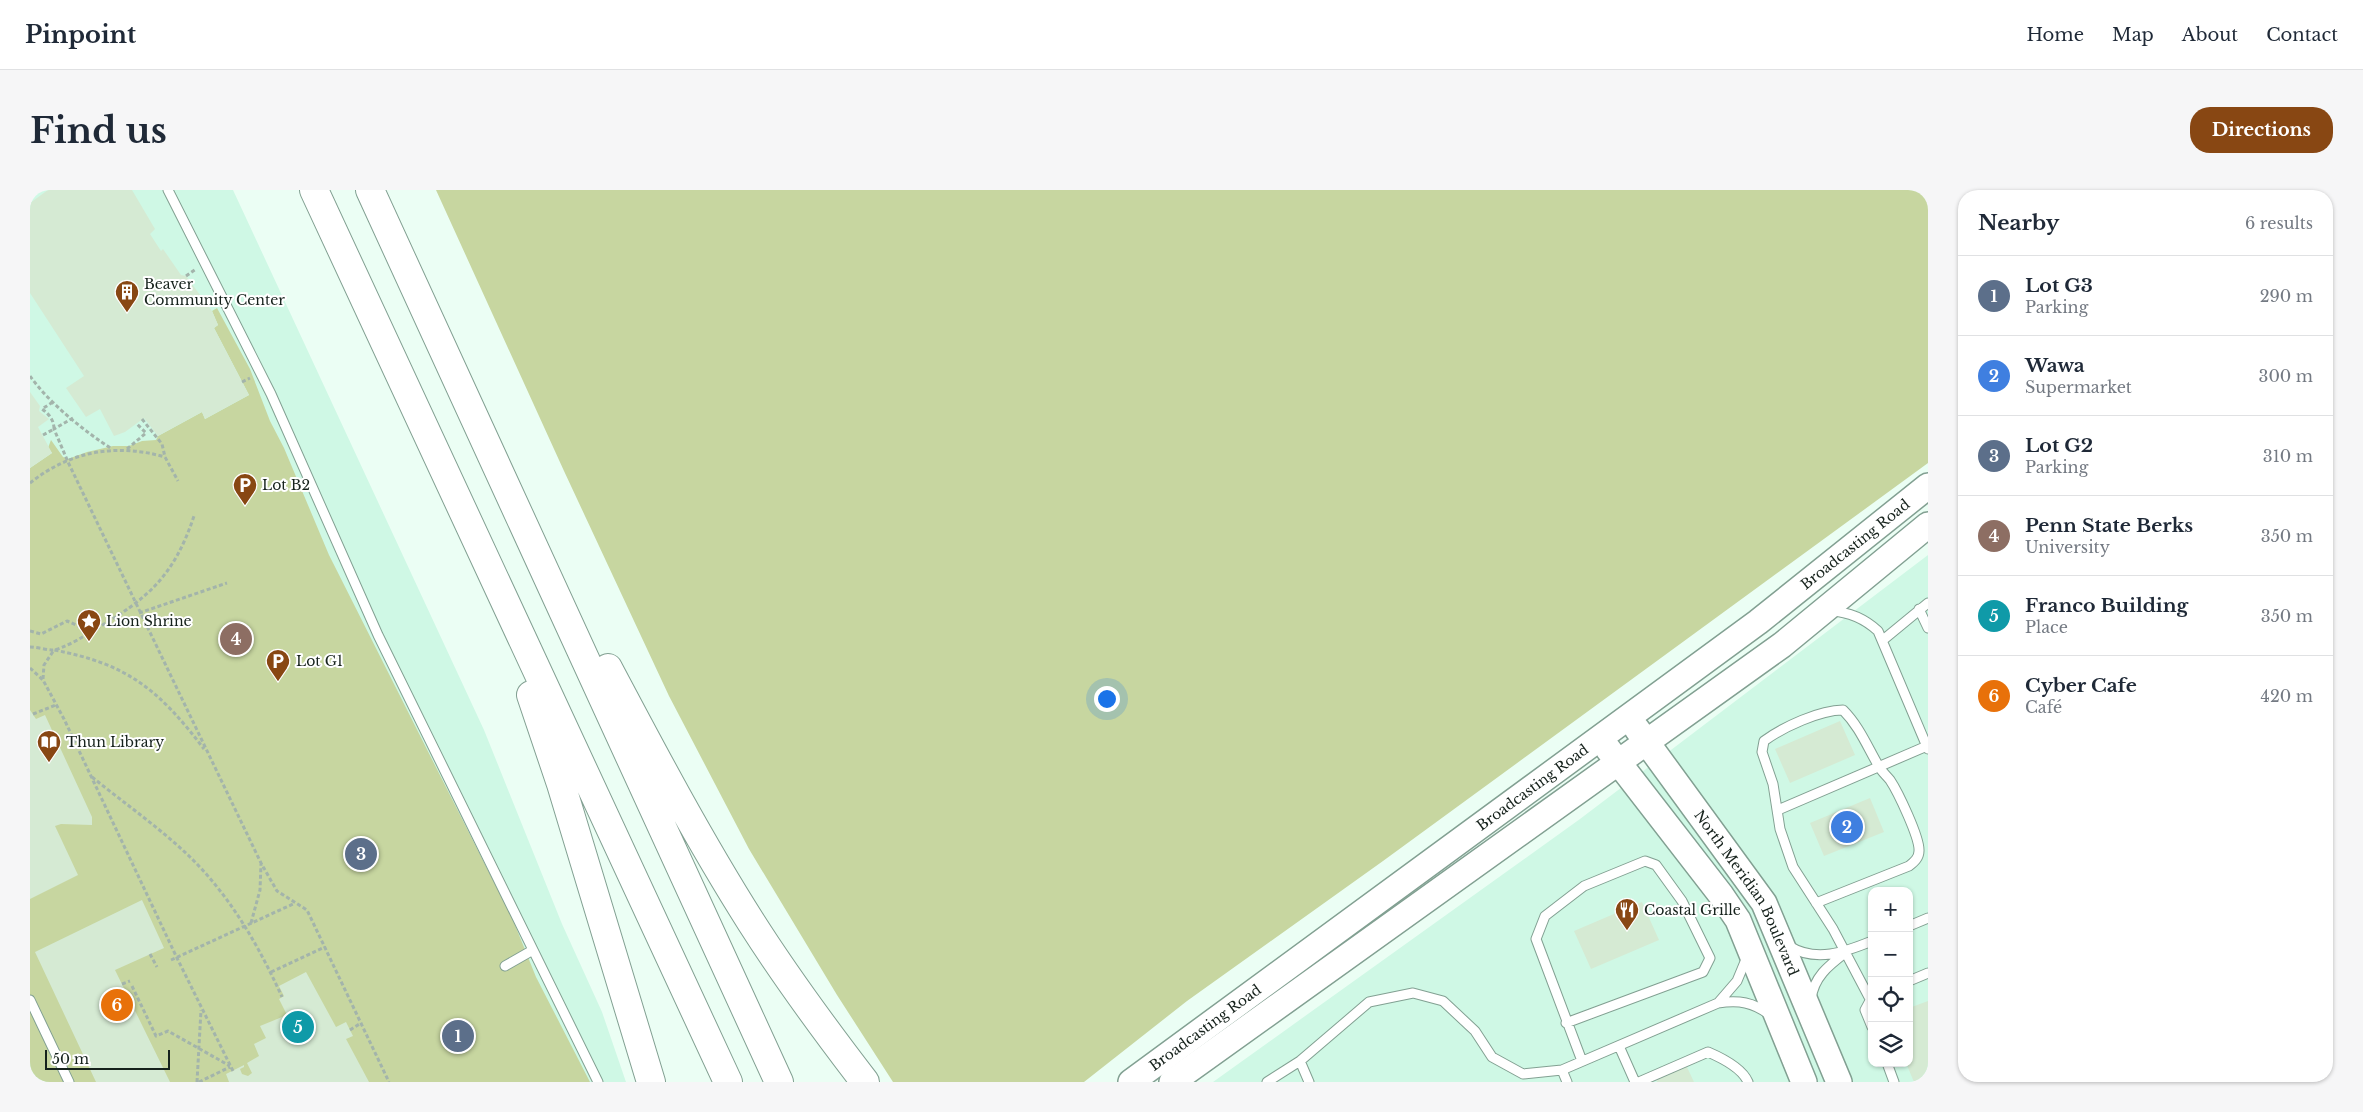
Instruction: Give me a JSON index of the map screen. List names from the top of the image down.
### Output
{
  "streets": {
    "main road": ["Broadcasting Road", "North Meridian Boulevard"]
  },
  "crossings": [
    ["Broadcasting Road", "North Meridian Boulevard"]
  ],
  "places": {
    "building": ["Beaver Community Center"],
    "parking": ["Lot B2", "Lot G1"],
    "place": ["Lion Shrine"],
    "library": ["Thun Library"],
    "restaurant": ["Coastal Grille"]
  },
  "scale_bar": "50 m",
  "page": {
    "header": "Pinpoint",
    "nav": [
      "Home",
      "Map",
      "About",
      "Contact"
    ],
    "buttons": "Directions",
    "title": "Find us",
    "heading": ["Nearby", "6 results"],
    "list": [
      {
        "mark": "1",
        "name": "Lot G3",
        "note": "Parking",
        "value": "290 m"
      },
      {
        "mark": "2",
        "name": "Wawa",
        "note": "Supermarket",
        "value": "300 m"
      },
      {
        "mark": "3",
        "name": "Lot G2",
        "note": "Parking",
        "value": "310 m"
      },
      {
        "mark": "4",
        "name": "Penn State Berks",
        "note": "University",
        "value": "350 m"
      },
      {
        "mark": "5",
        "name": "Franco Building",
        "note": "Place",
        "value": "350 m"
      },
      {
        "mark": "6",
        "name": "Cyber Cafe",
        "note": "Café",
        "value": "420 m"
      }
    ],
    "pins": [
      "4",
      "2",
      "3",
      "6",
      "5",
      "1"
    ],
    "map_buttons": ["+", "−"],
    "scale": "50 m"
  }
}
